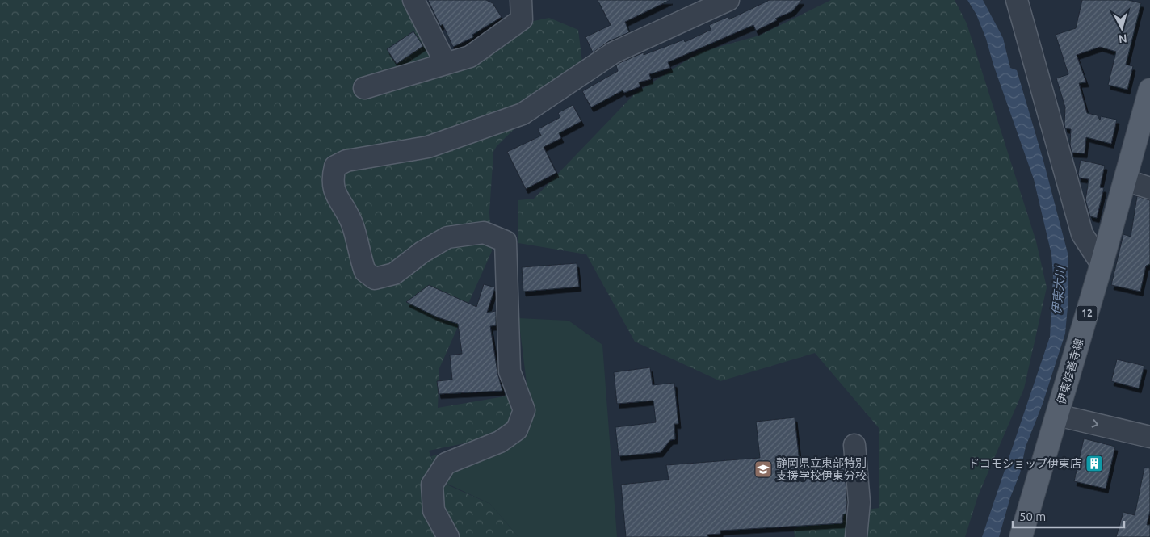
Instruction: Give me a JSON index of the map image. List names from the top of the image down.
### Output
{
  "streets": {
    "main road": ["12", "伊東修善寺線"]
  },
  "water": ["伊東大川"],
  "places": {
    "building": ["ドコモショップ伊東店"],
    "school or university": ["静岡県立東部特別 支援学校伊東分校"]
  },
  "scale_bar": "50 m",
  "north": "bottom"
}
